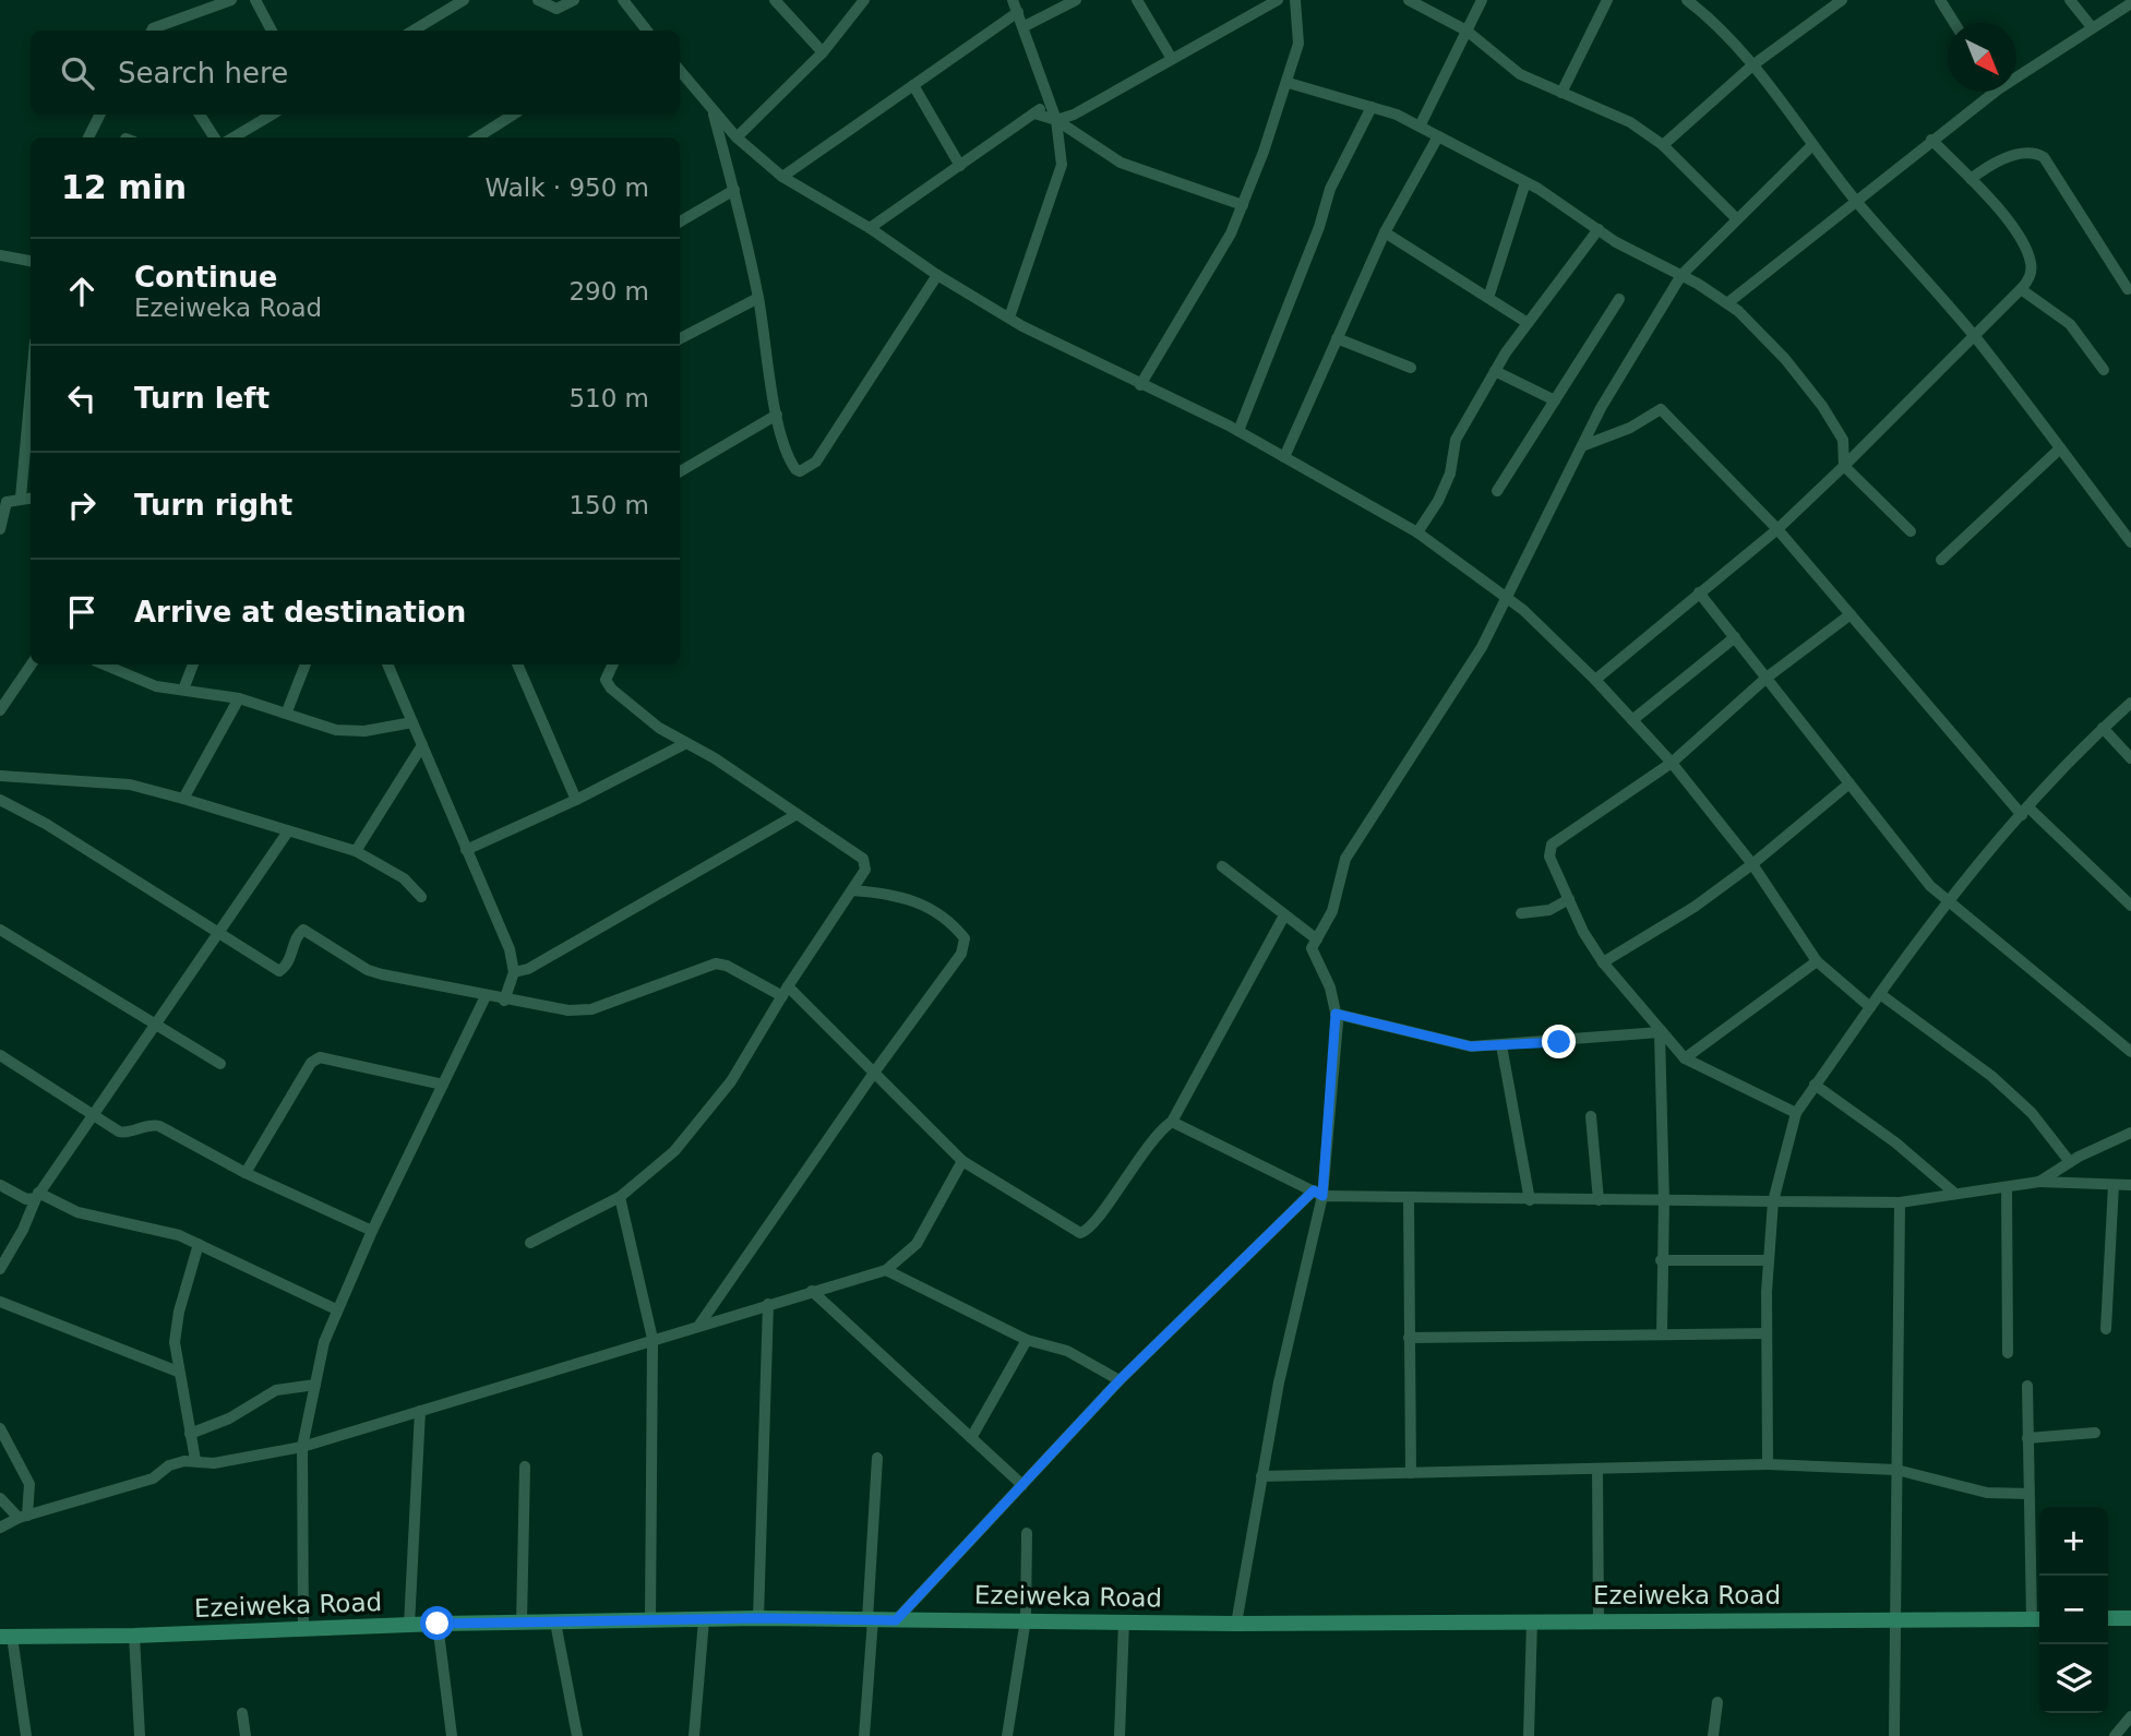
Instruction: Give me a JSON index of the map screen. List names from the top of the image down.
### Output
{
  "streets": {
    "main road": ["Ezeiweka Road"]
  },
  "north": "bottom right",
  "page": {
    "search": "Search here",
    "heading": ["12 min", "Walk · 950 m"],
    "list": [
      ["Continue", "Ezeiweka Road", "290 m"],
      ["Turn left", "510 m"],
      ["Turn right", "150 m"],
      "Arrive at destination"
    ],
    "map_buttons": ["+", "−"]
  }
}
